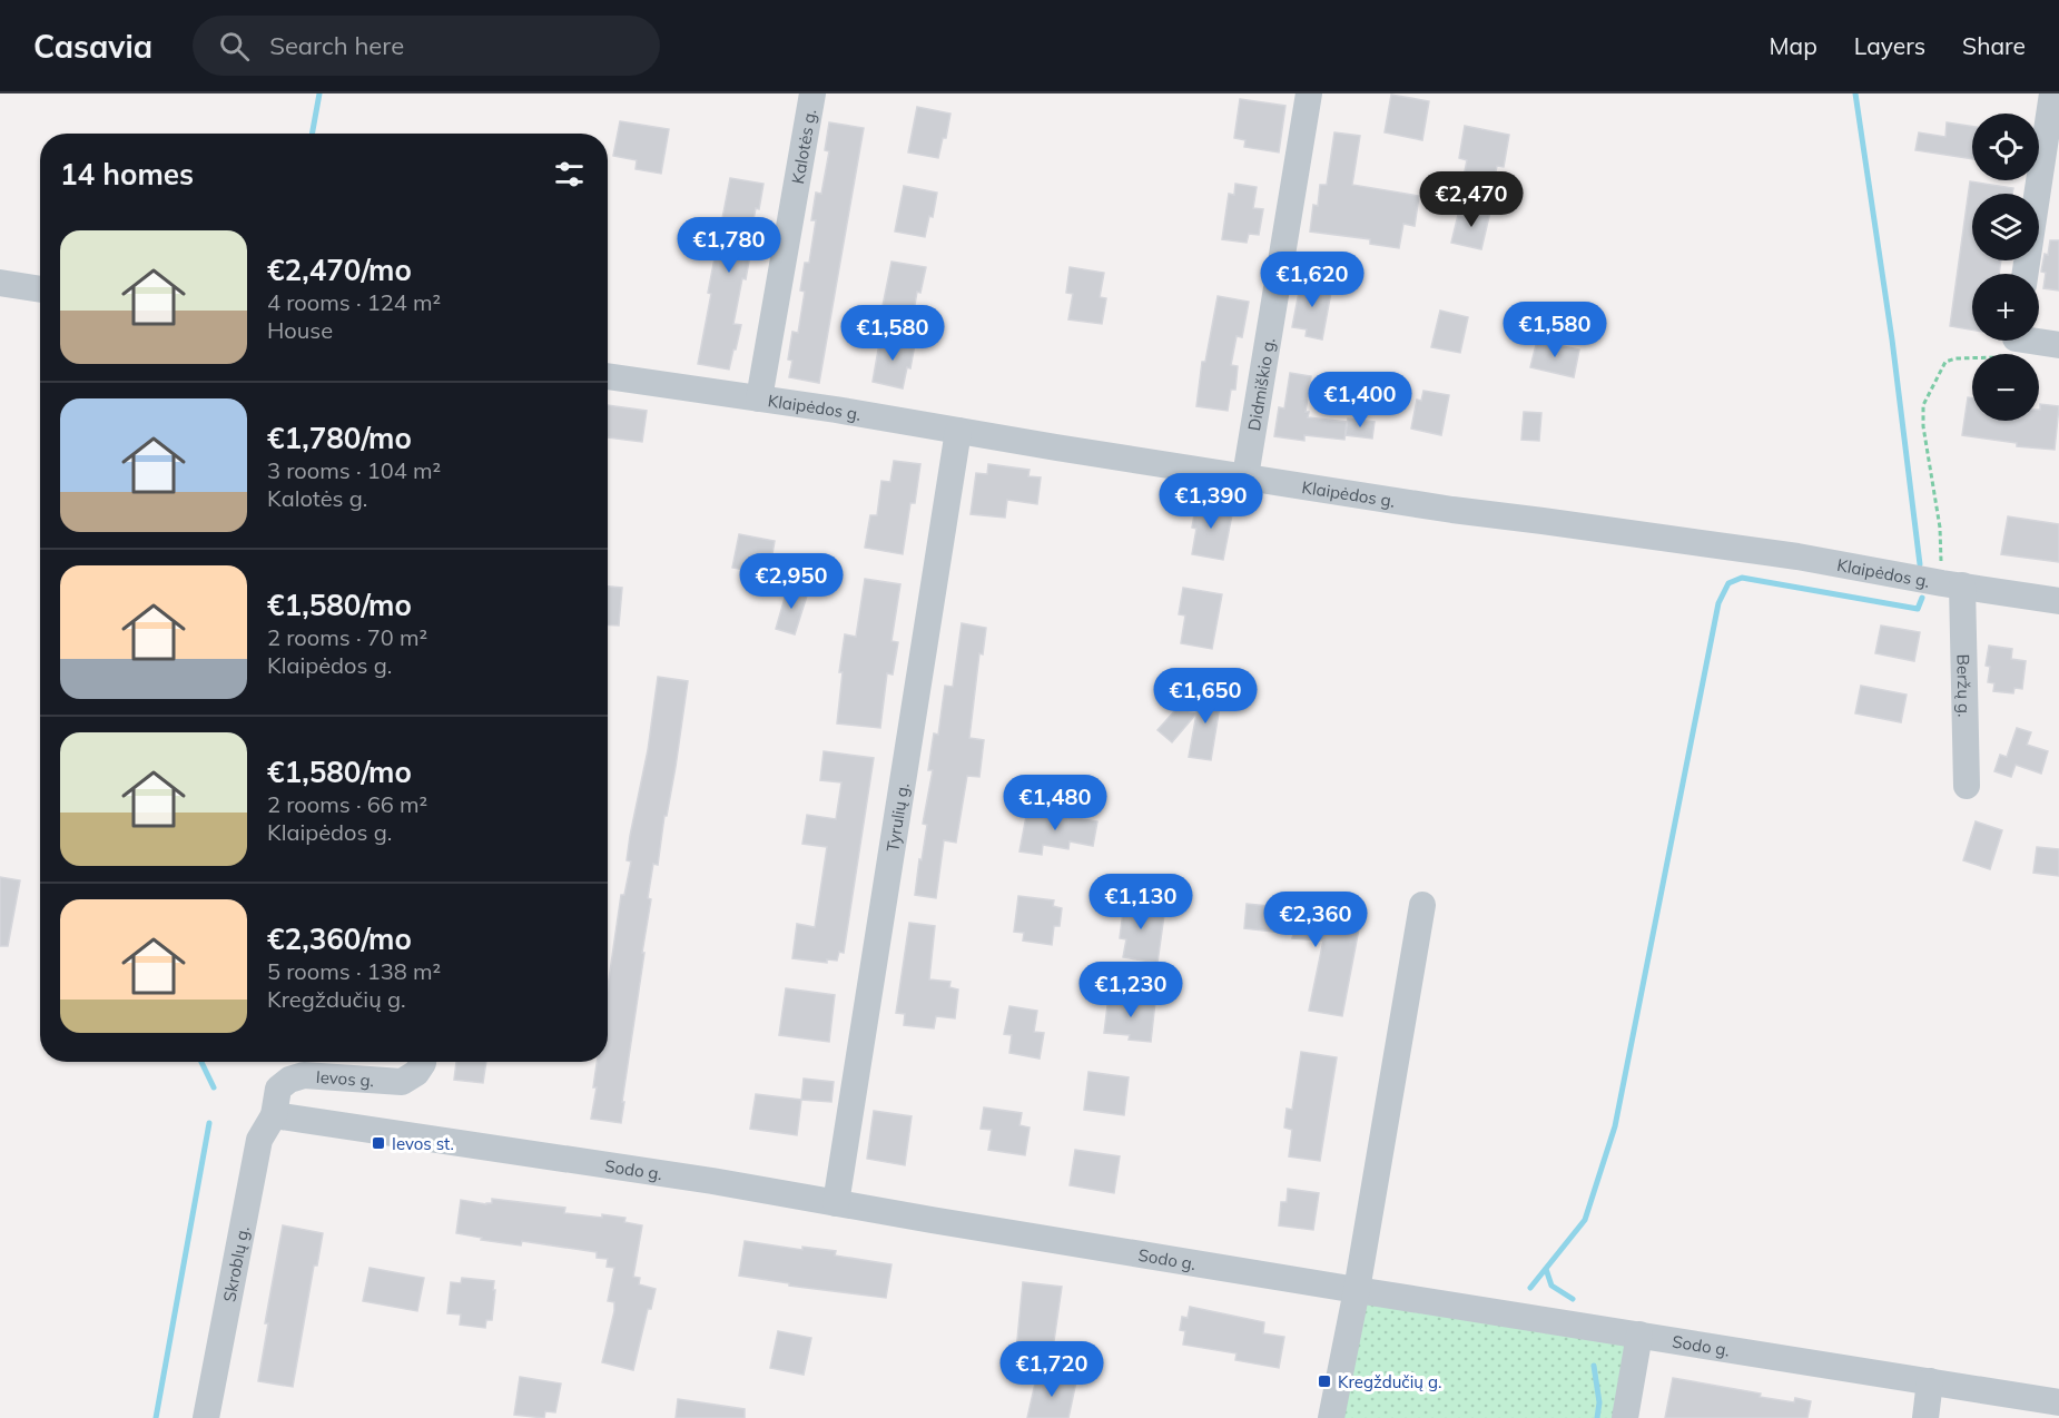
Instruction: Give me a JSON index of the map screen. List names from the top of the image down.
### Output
{
  "streets": {
    "street": [
      "Kalotės g.",
      "Didmiškio g.",
      "Klaipėdos g.",
      "Beržų g.",
      "Tyrulių g.",
      "Ievos g.",
      "Sodo g.",
      "Skroblų g."
    ]
  },
  "crossings": [
    ["Kalotės g.", "Klaipėdos g."],
    ["Didmiškio g.", "Klaipėdos g."],
    ["Klaipėdos g.", "Beržų g."],
    ["Klaipėdos g.", "Tyrulių g."],
    ["Tyrulių g.", "Sodo g."],
    ["Ievos g.", "Sodo g."],
    ["Ievos g.", "Skroblų g."],
    ["Sodo g.", "Skroblų g."]
  ],
  "places": {
    "transit": ["Ievos st.", "Kregždučių g."]
  },
  "page": {
    "header": "Casavia",
    "search": "Search here",
    "nav": ["Map", "Layers", "Share"],
    "map_buttons": ["+", "−"],
    "heading": "14 homes",
    "price": [
      "€2,470",
      "€1,780",
      "€1,620",
      "€1,580",
      "€1,580",
      "€1,400",
      "€1,390",
      "€2,950",
      "€1,650",
      "€1,480",
      "€1,130",
      "€2,360",
      "€1,230",
      "€1,720"
    ],
    "list": [
      {
        "name": "€2,470/mo",
        "note": "4 rooms · 124 m² · House"
      },
      {
        "name": "€1,780/mo",
        "note": "3 rooms · 104 m² · Kalotės g."
      },
      {
        "name": "€1,580/mo",
        "note": "2 rooms · 70 m² · Klaipėdos g."
      },
      {
        "name": "€1,580/mo",
        "note": "2 rooms · 66 m² · Klaipėdos g."
      },
      {
        "name": "€2,360/mo",
        "note": "5 rooms · 138 m² · Kregždučių g."
      }
    ]
  }
}
